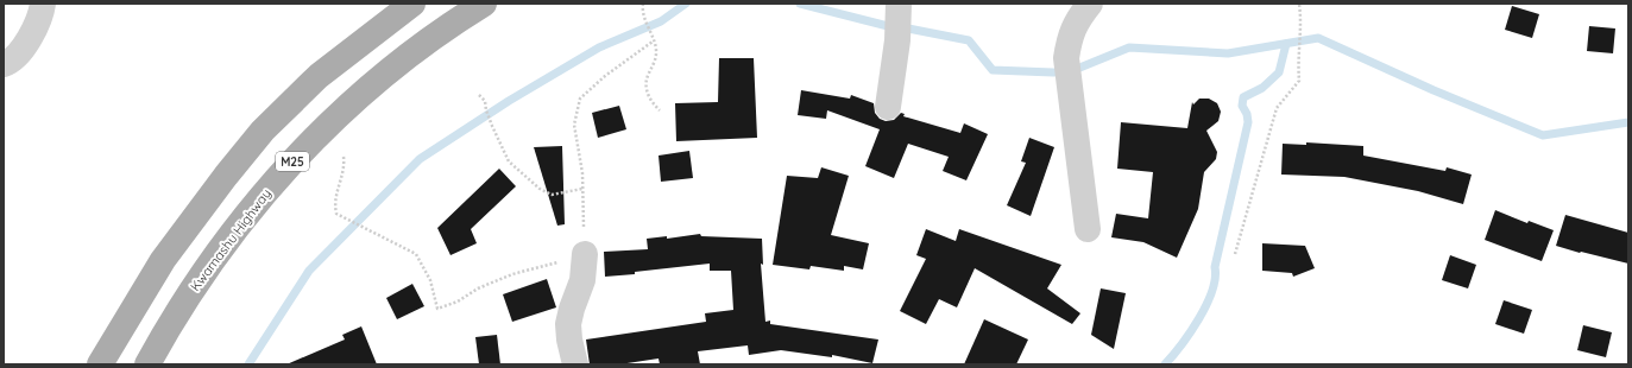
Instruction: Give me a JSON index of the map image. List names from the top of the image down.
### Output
{
  "streets": {
    "main road": ["M25", "Kwamashu Highway"]
  }
}
